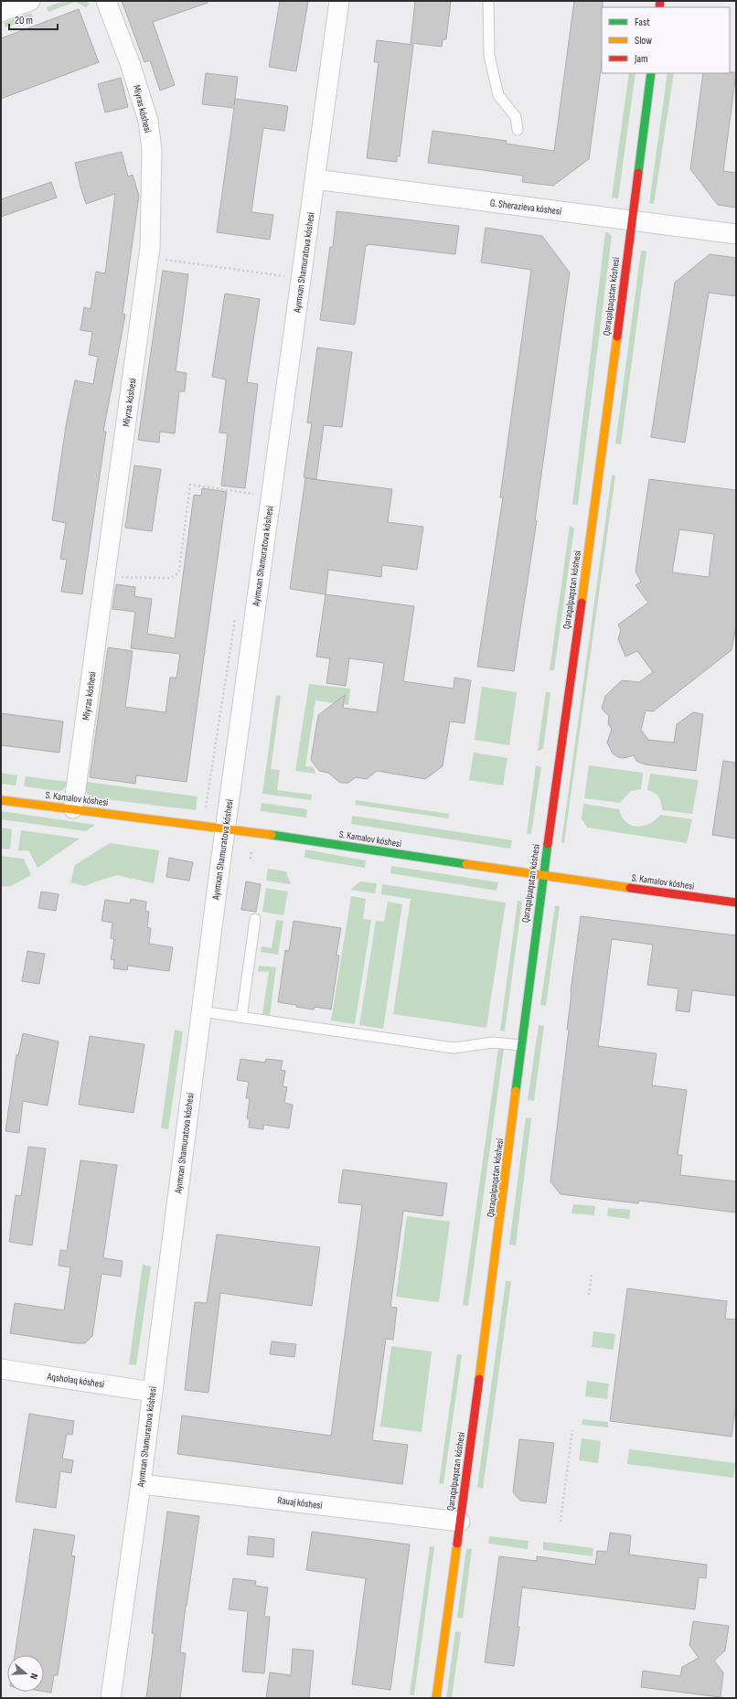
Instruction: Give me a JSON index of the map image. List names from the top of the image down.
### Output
{
  "streets": {
    "street": [
      "Miyras kóshesi",
      "G. Sherazieva kóshesi",
      "Ayımxan Shamuratova kóshesi",
      "Qaraqalpaqstan kóshesi",
      "S. Kamalov kóshesi",
      "Aqsholaq kóshesi",
      "Rauaj kóshesi"
    ]
  },
  "crossings": [
    ["Miyras kóshesi", "S. Kamalov kóshesi"],
    ["G. Sherazieva kóshesi", "Ayımxan Shamuratova kóshesi"],
    ["G. Sherazieva kóshesi", "Qaraqalpaqstan kóshesi"],
    ["Ayımxan Shamuratova kóshesi", "S. Kamalov kóshesi"],
    ["Ayımxan Shamuratova kóshesi", "Aqsholaq kóshesi"],
    ["Ayımxan Shamuratova kóshesi", "Rauaj kóshesi"],
    ["Qaraqalpaqstan kóshesi", "S. Kamalov kóshesi"],
    ["Qaraqalpaqstan kóshesi", "Rauaj kóshesi"]
  ],
  "legend": ["Fast", "Slow", "Jam"],
  "scale_bar": "20 m",
  "north": "right"
}
